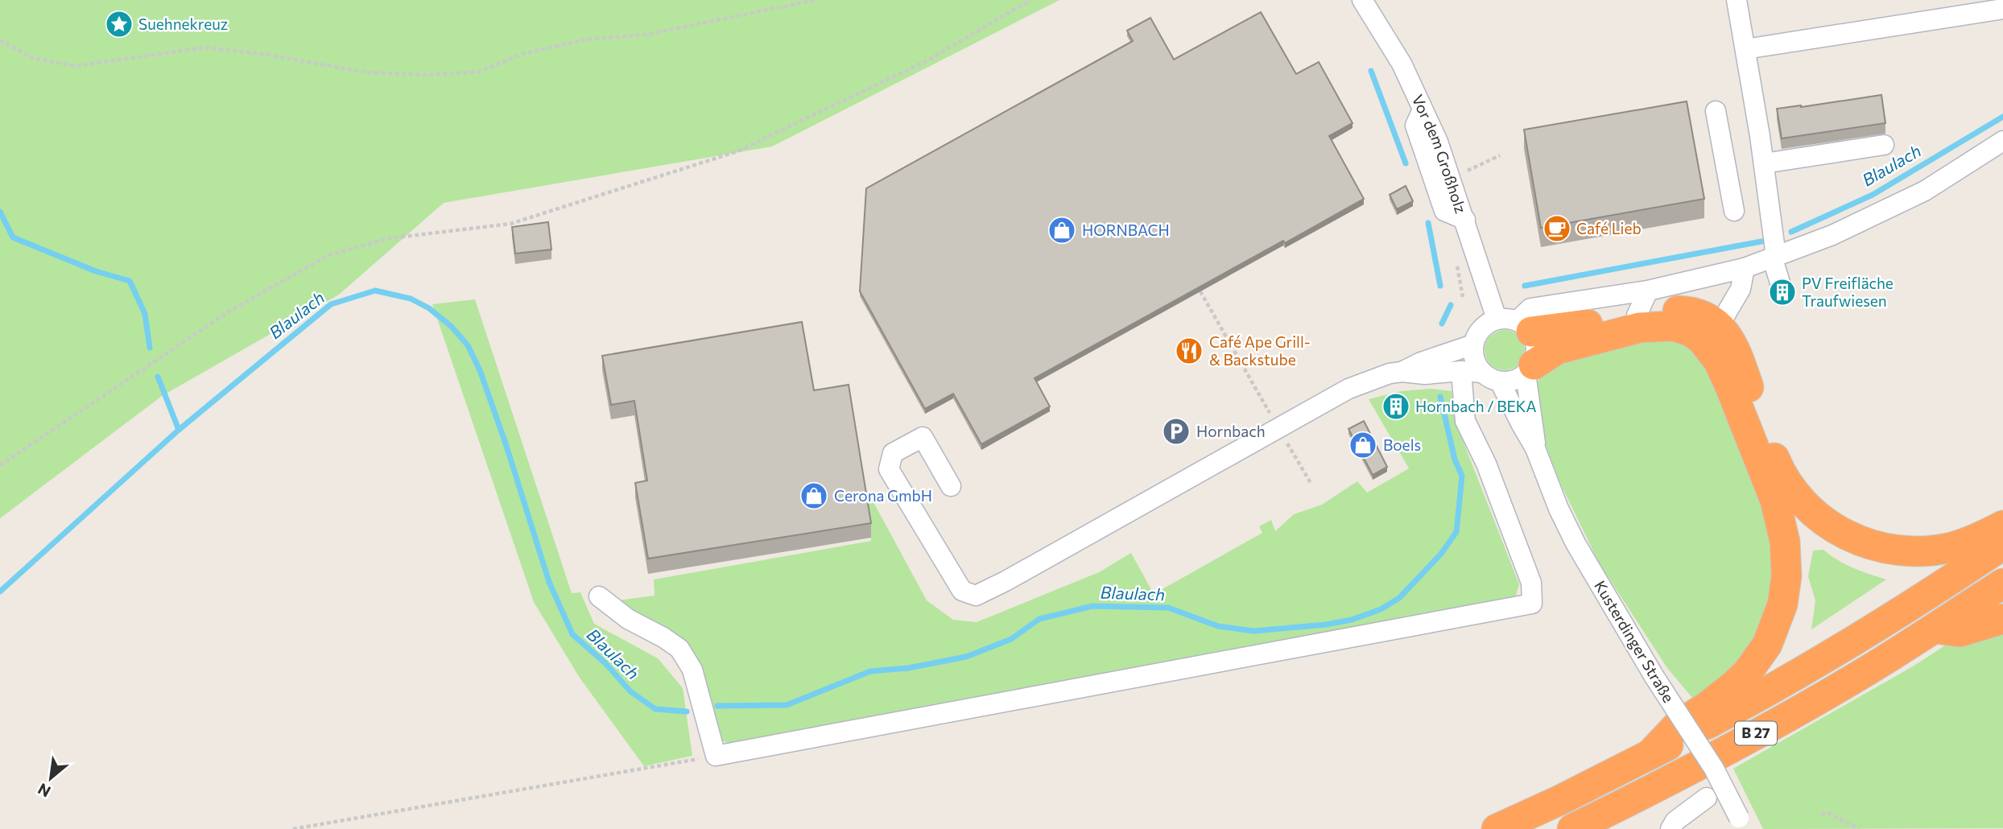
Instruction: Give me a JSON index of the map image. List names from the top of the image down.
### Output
{
  "streets": {
    "highway": ["B 27"],
    "street": ["Vor dem Großholz", "Kusterdinger Straße"]
  },
  "crossings": [
    ["Vor dem Großholz", "Kusterdinger Straße"]
  ],
  "water": ["Blaulach"],
  "places": {
    "place": ["Suehnekreuz"],
    "cafe": ["Café Lieb"],
    "shop": ["HORNBACH", "Boels", "Cerona GmbH"],
    "building": ["PV Freifläche Traufwiesen", "Hornbach / BEKA"],
    "restaurant": ["Café Ape Grill- & Backstube"],
    "parking": ["Hornbach"]
  },
  "north": "bottom left"
}
